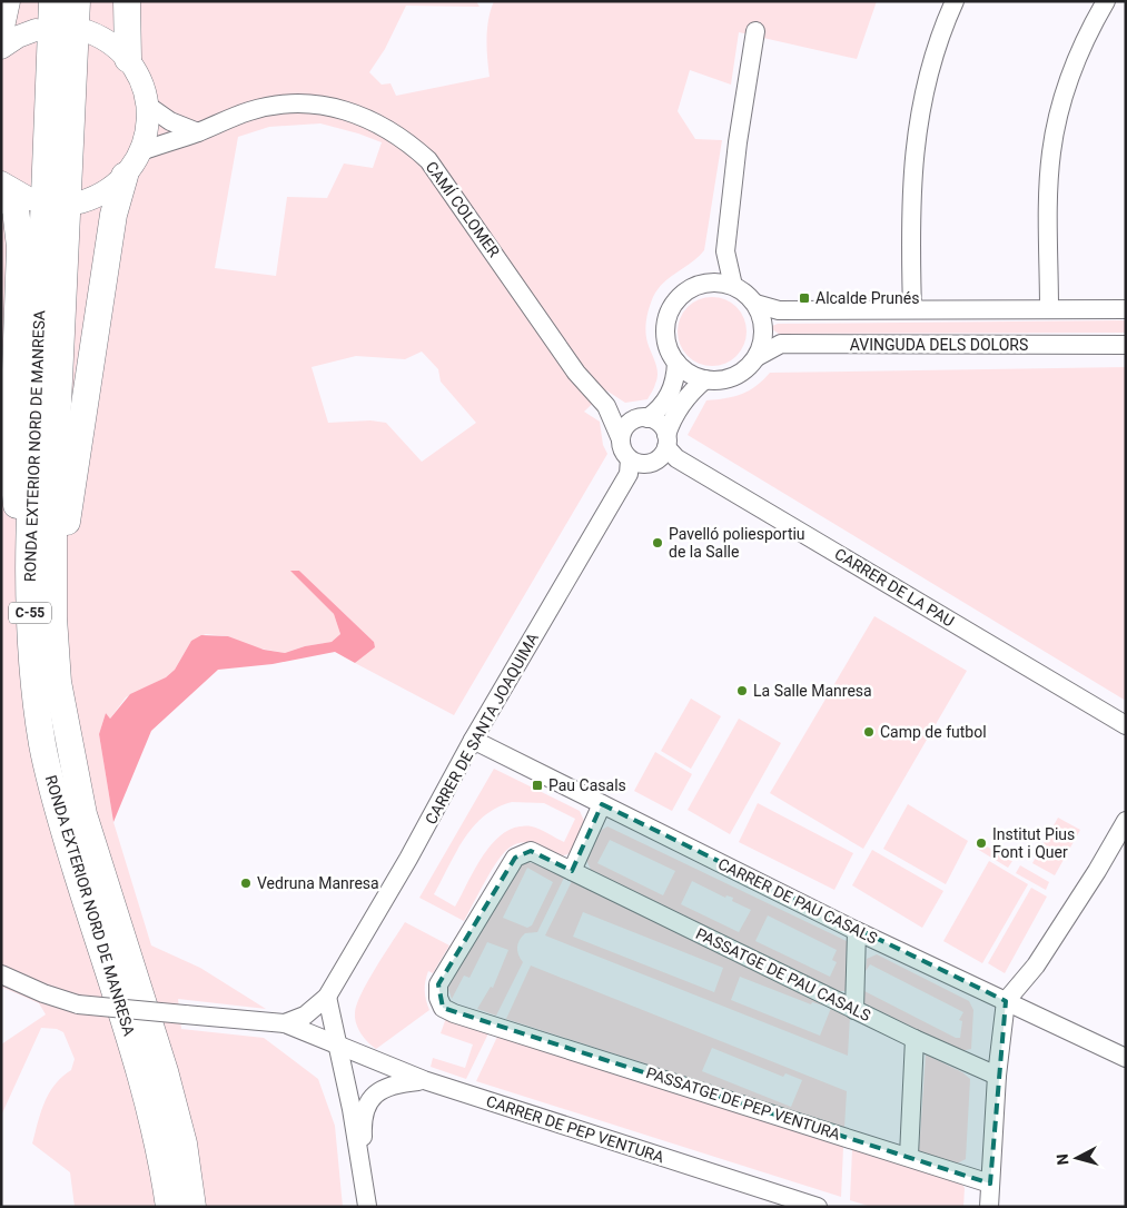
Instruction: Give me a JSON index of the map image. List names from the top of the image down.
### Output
{
  "streets": {
    "highway": ["RONDA EXTERIOR NORD DE MANRESA", "C-55"],
    "street": [
      "CAMÍ COLOMER",
      "AVINGUDA DELS DOLORS",
      "CARRER DE LA PAU",
      "CARRER DE SANTA JOAQUIMA",
      "CARRER DE PAU CASALS",
      "PASSATGE DE PAU CASALS",
      "PASSATGE DE PEP VENTURA",
      "CARRER DE PEP VENTURA"
    ]
  },
  "crossings": [
    ["CAMÍ COLOMER", "CARRER DE LA PAU"],
    ["CAMÍ COLOMER", "CARRER DE SANTA JOAQUIMA"],
    ["CARRER DE LA PAU", "CARRER DE SANTA JOAQUIMA"],
    ["CARRER DE SANTA JOAQUIMA", "CARRER DE PAU CASALS"],
    ["CARRER DE SANTA JOAQUIMA", "CARRER DE PEP VENTURA"],
    ["PASSATGE DE PAU CASALS", "PASSATGE DE PEP VENTURA"]
  ],
  "places": {
    "transit": ["Alcalde Prunés", "Pau Casals"],
    "other": [
      "Pavelló poliesportiu de la Salle",
      "La Salle Manresa",
      "Camp de futbol",
      "Institut Pius Font i Quer",
      "Vedruna Manresa"
    ]
  },
  "north": "left"
}
